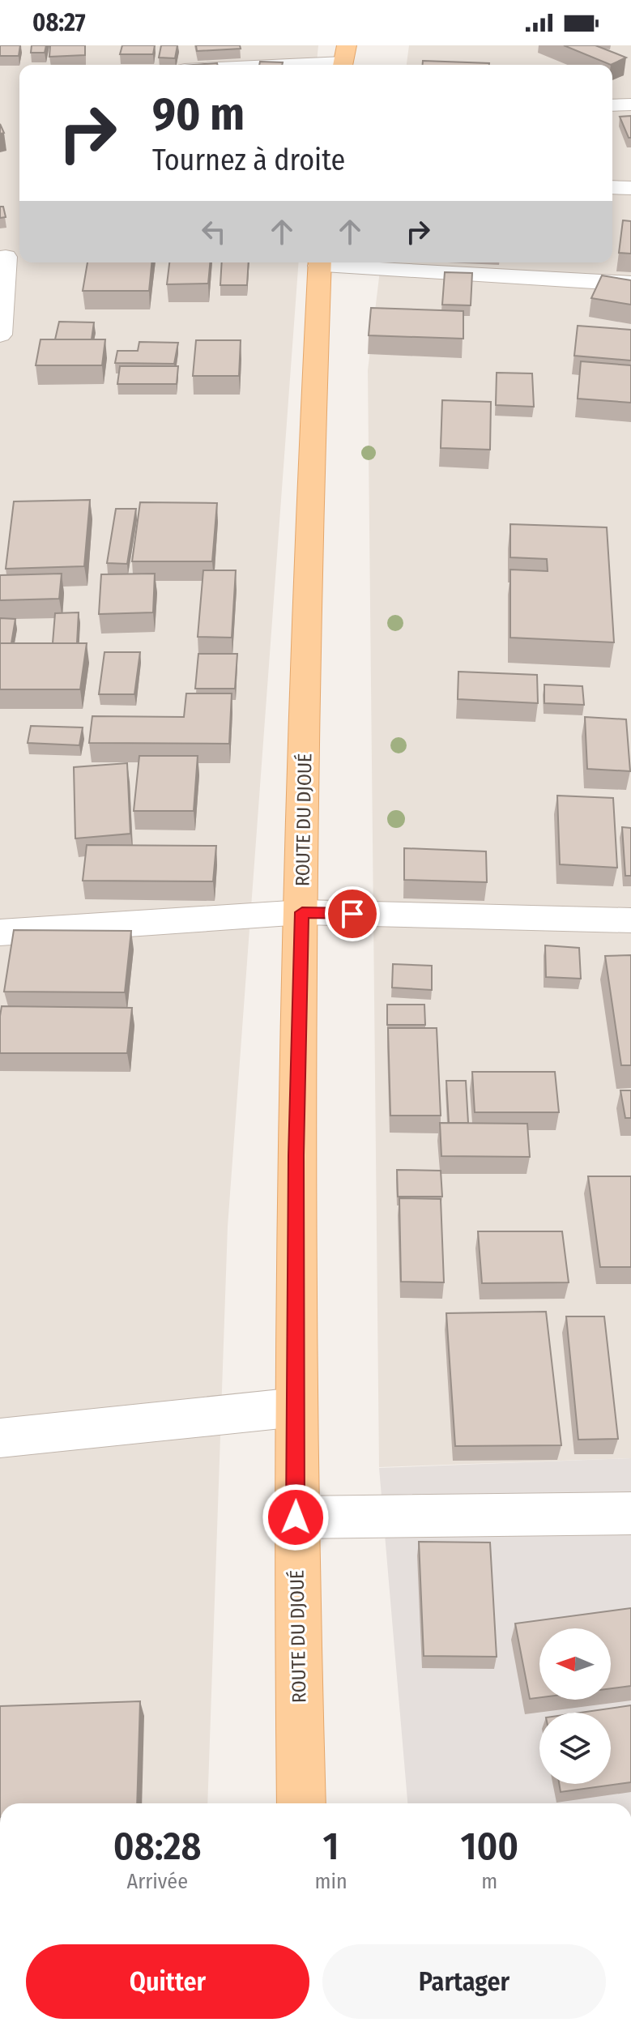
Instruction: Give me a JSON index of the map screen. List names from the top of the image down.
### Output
{
  "streets": {
    "main road": ["ROUTE DU DJOUÉ"]
  },
  "north": "left",
  "page": {
    "status": "08:27",
    "turn": ["90 m", "Tournez à droite"],
    "eta": [
      "08:28",
      "Arrivée",
      "1",
      "min",
      "100",
      "m"
    ],
    "buttons": ["Quitter", "Partager"]
  }
}
